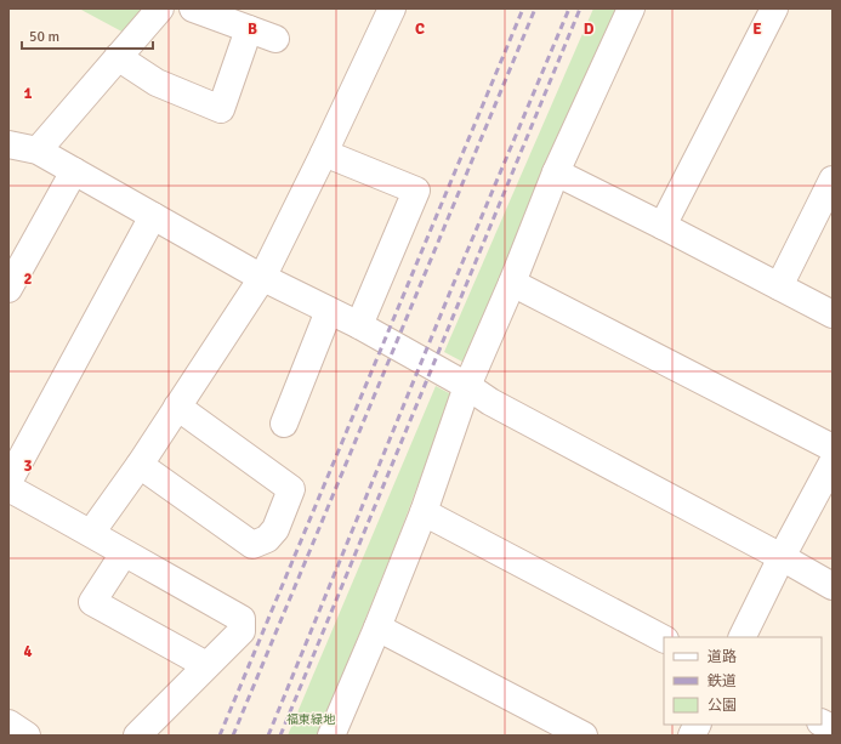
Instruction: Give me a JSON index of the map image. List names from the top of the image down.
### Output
{
  "parks": ["福東緑地"],
  "legend": ["道路", "鉄道", "公園"],
  "scale_bar": "50 m",
  "grid": {
    "columns": [
      "B",
      "C",
      "D",
      "E"
    ],
    "rows": [
      "1",
      "2",
      "3",
      "4"
    ]
  }
}
